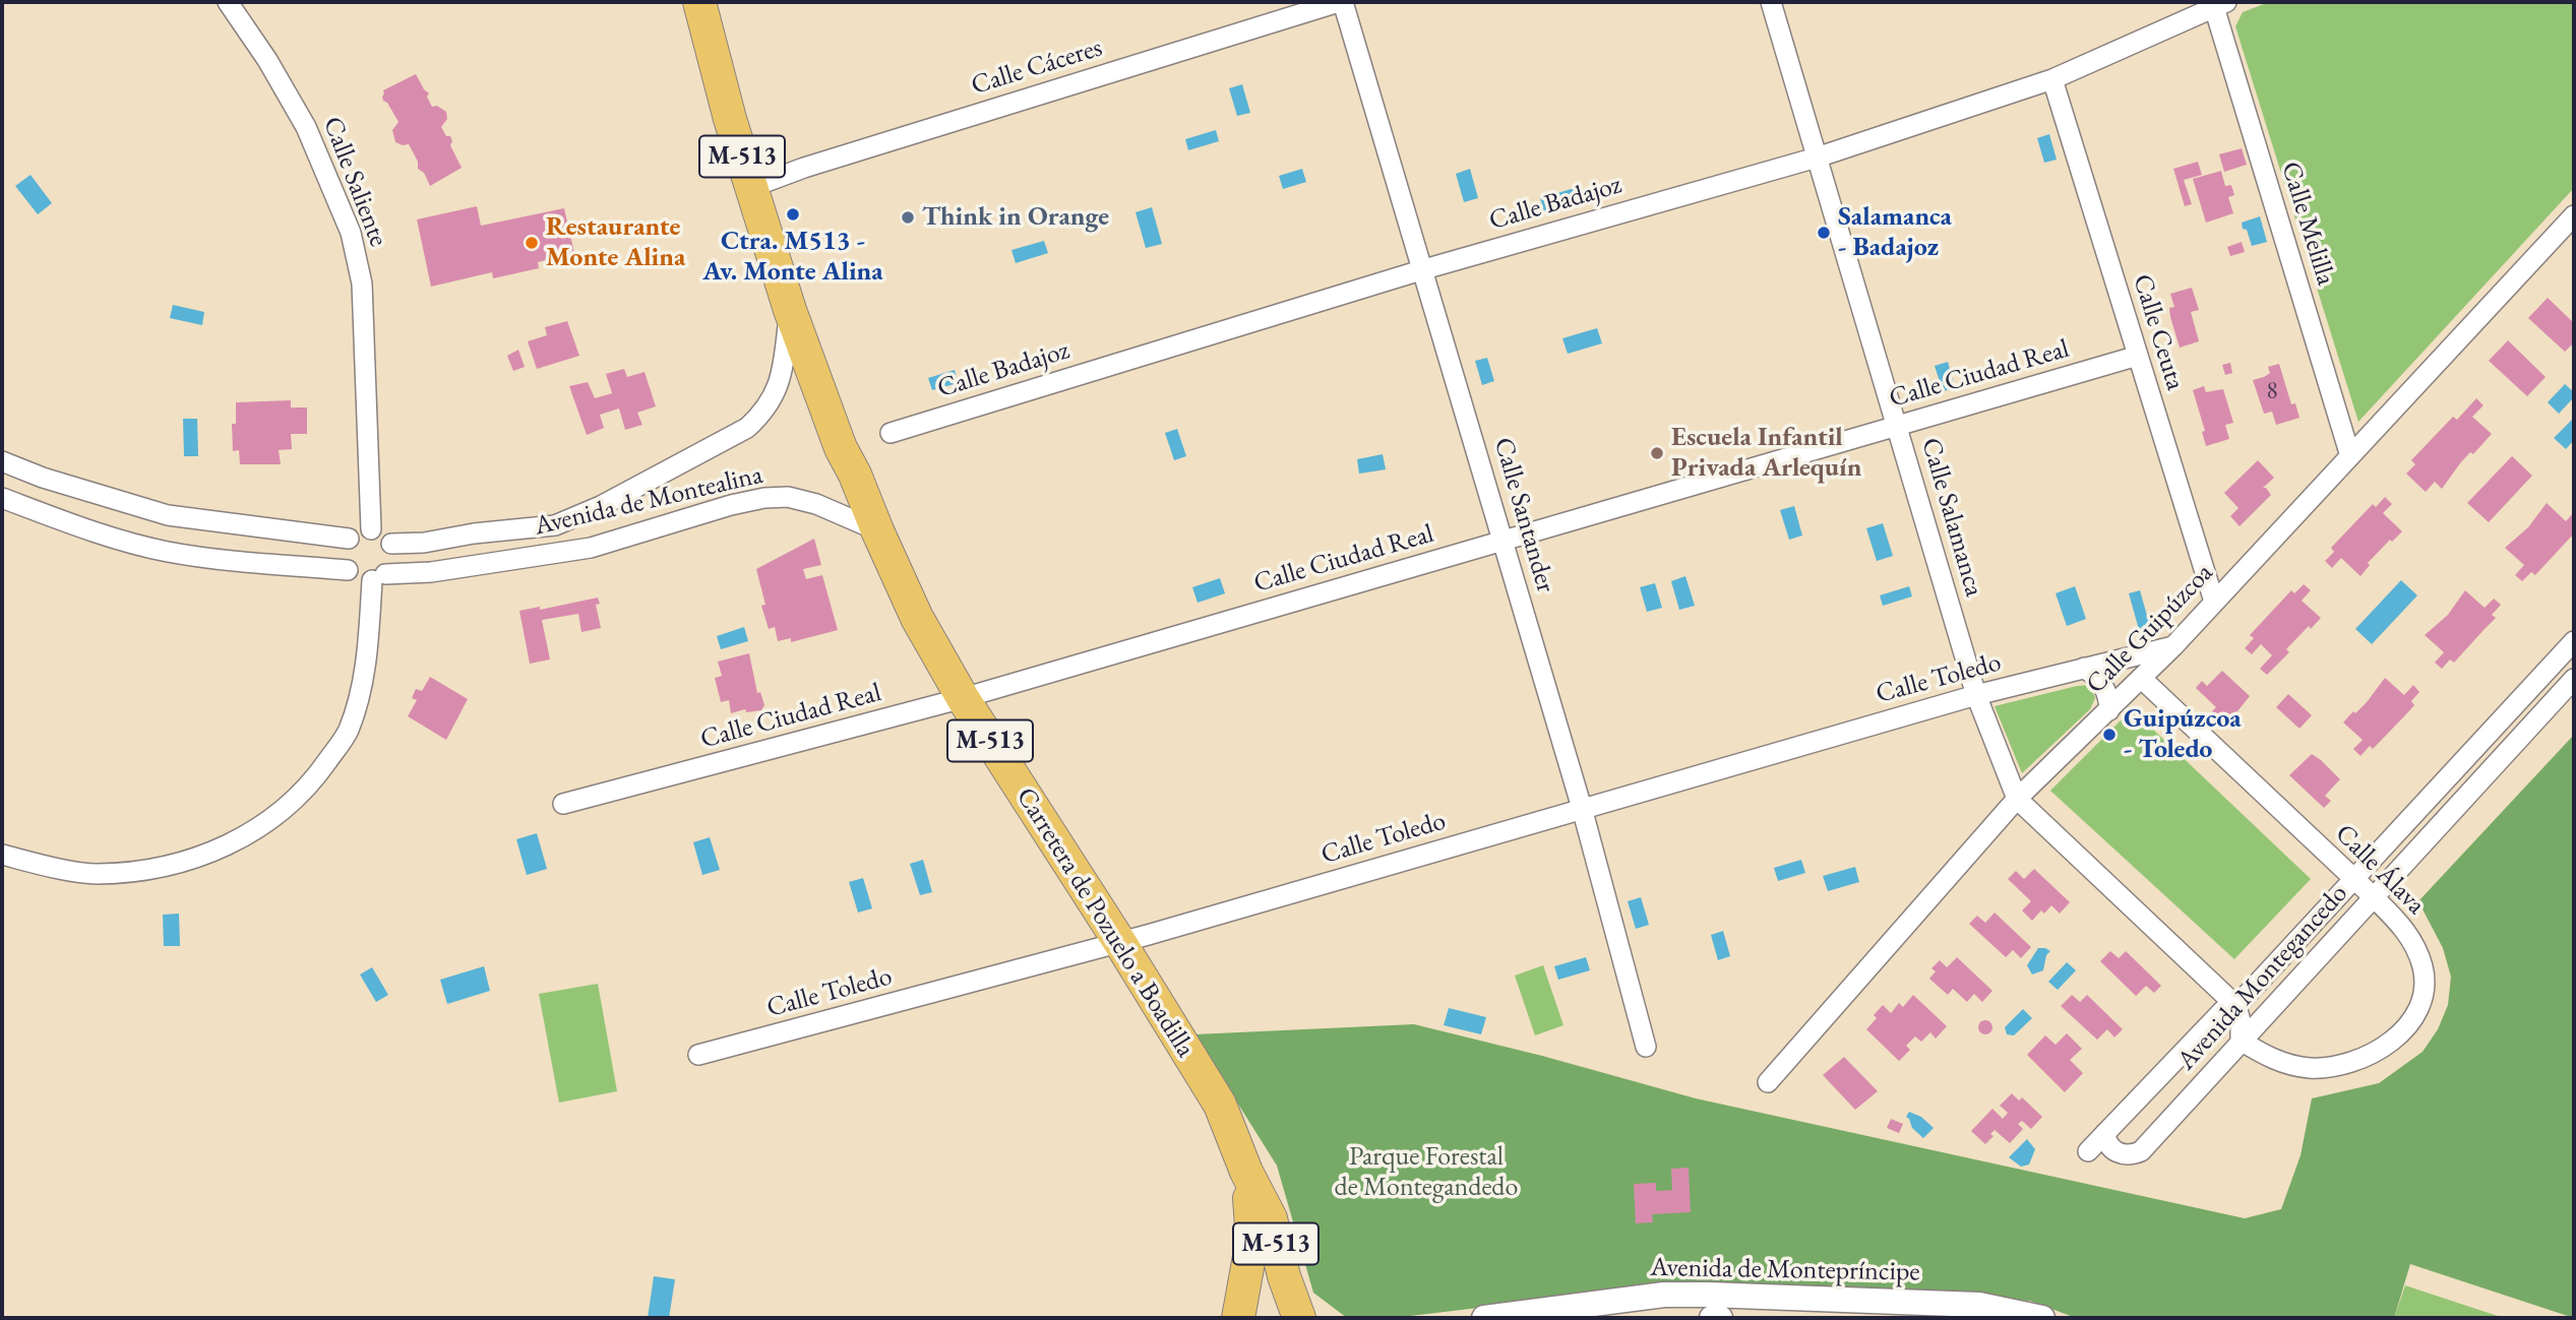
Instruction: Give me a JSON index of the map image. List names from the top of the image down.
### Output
{
  "streets": {
    "main road": ["M-513", "Carretera de Pozuelo a Boadilla"],
    "street": [
      "Calle Cáceres",
      "Calle Saliente",
      "Calle Badajoz",
      "Calle Melilla",
      "Calle Ceuta",
      "Calle Ciudad Real",
      "Avenida de Montealina",
      "Calle Santander",
      "Calle Salamanca",
      "Calle Guipúzcoa",
      "Calle Toledo",
      "Calle Álava",
      "Avenida Montegancedo",
      "Avenida de Montepríncipe"
    ]
  },
  "crossings": [
    ["Calle Cáceres", "Calle Santander"],
    ["Calle Cáceres", "Carretera de Pozuelo a Boadilla"],
    ["Calle Saliente", "Avenida de Montealina"],
    ["Calle Badajoz", "Calle Melilla"],
    ["Calle Badajoz", "Calle Ceuta"],
    ["Calle Badajoz", "Calle Santander"],
    ["Calle Badajoz", "Calle Salamanca"],
    ["Calle Melilla", "Calle Guipúzcoa"],
    ["Calle Ceuta", "Calle Ciudad Real"],
    ["Calle Ceuta", "Calle Guipúzcoa"],
    ["Calle Ciudad Real", "Calle Santander"],
    ["Calle Ciudad Real", "Calle Salamanca"],
    ["Calle Ciudad Real", "Carretera de Pozuelo a Boadilla"],
    ["Avenida de Montealina", "Carretera de Pozuelo a Boadilla"],
    ["Calle Santander", "Calle Toledo"],
    ["Calle Salamanca", "Calle Guipúzcoa"],
    ["Calle Salamanca", "Calle Toledo"],
    ["Calle Guipúzcoa", "Calle Toledo"],
    ["Calle Guipúzcoa", "Calle Álava"],
    ["Calle Toledo", "Carretera de Pozuelo a Boadilla"],
    ["Calle Álava", "Avenida Montegancedo"]
  ],
  "parks": ["Parque Forestal de Montegandedo"],
  "places": [
    "Ctra. M513 - Av. Monte Alina",
    "Think in Orange",
    "Salamanca - Badajoz",
    "Restaurante Monte Alina",
    "Escuela Infantil Privada Arlequín",
    "Guipúzcoa - Toledo"
  ],
  "house_numbers": ["8"]
}
